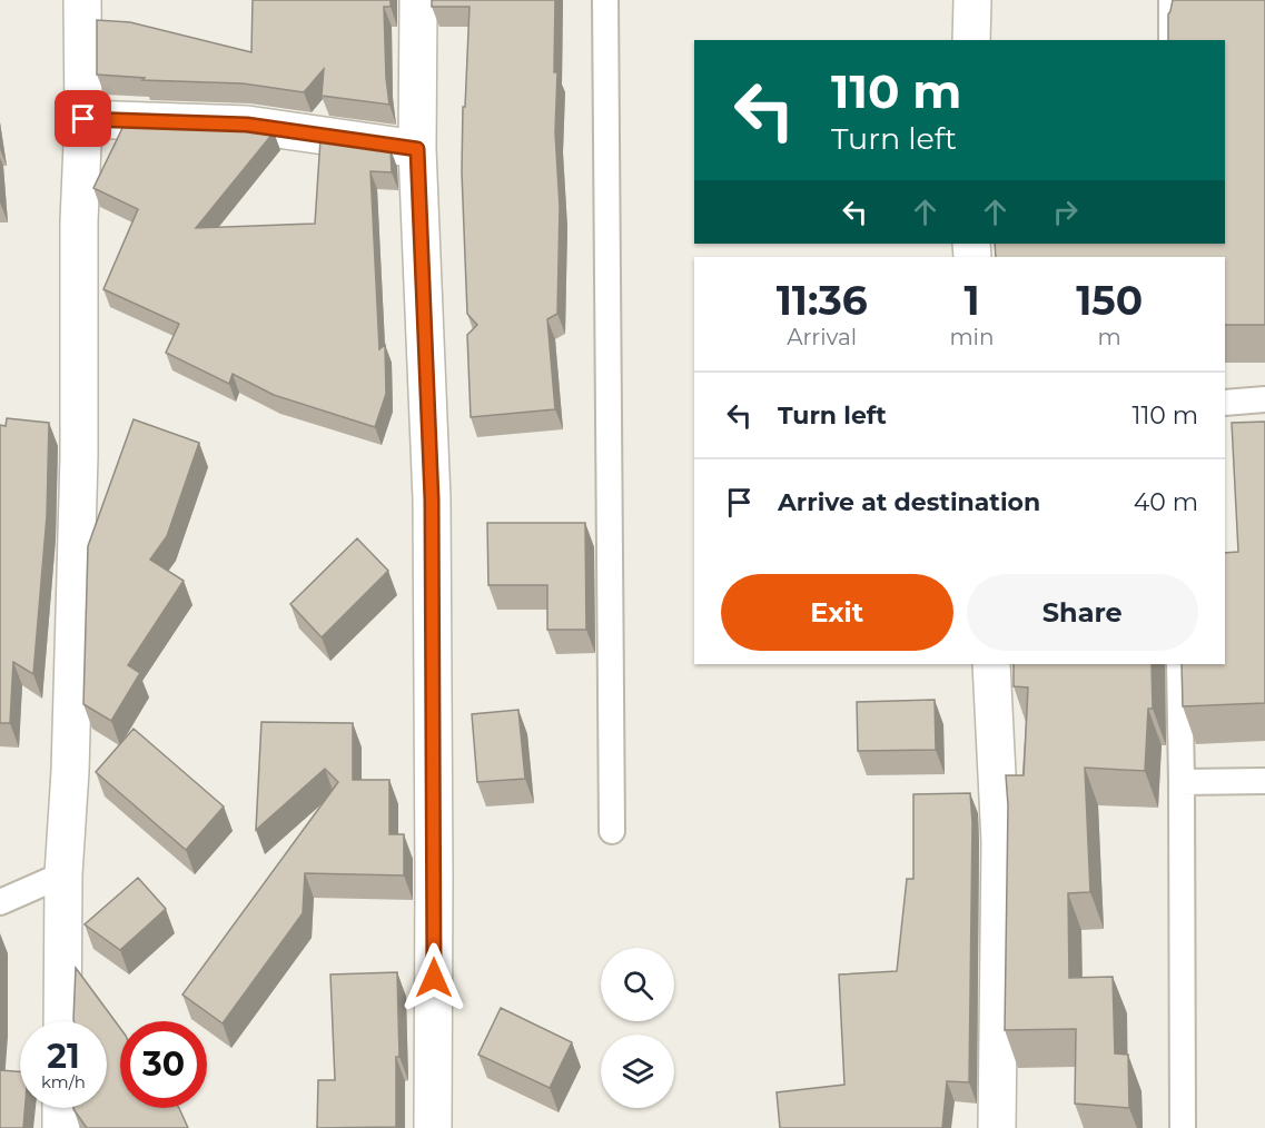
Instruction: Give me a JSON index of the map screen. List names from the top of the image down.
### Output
{
  "page": {
    "turn": ["110 m", "Turn left"],
    "eta": [
      "11:36",
      "Arrival",
      "1",
      "min",
      "150",
      "m"
    ],
    "list": [
      {
        "name": "Turn left",
        "value": "110 m"
      },
      {
        "name": "Arrive at destination",
        "value": "40 m"
      }
    ],
    "buttons": ["Exit", "Share"],
    "speed": "21 km/h",
    "limit": "30"
  }
}
